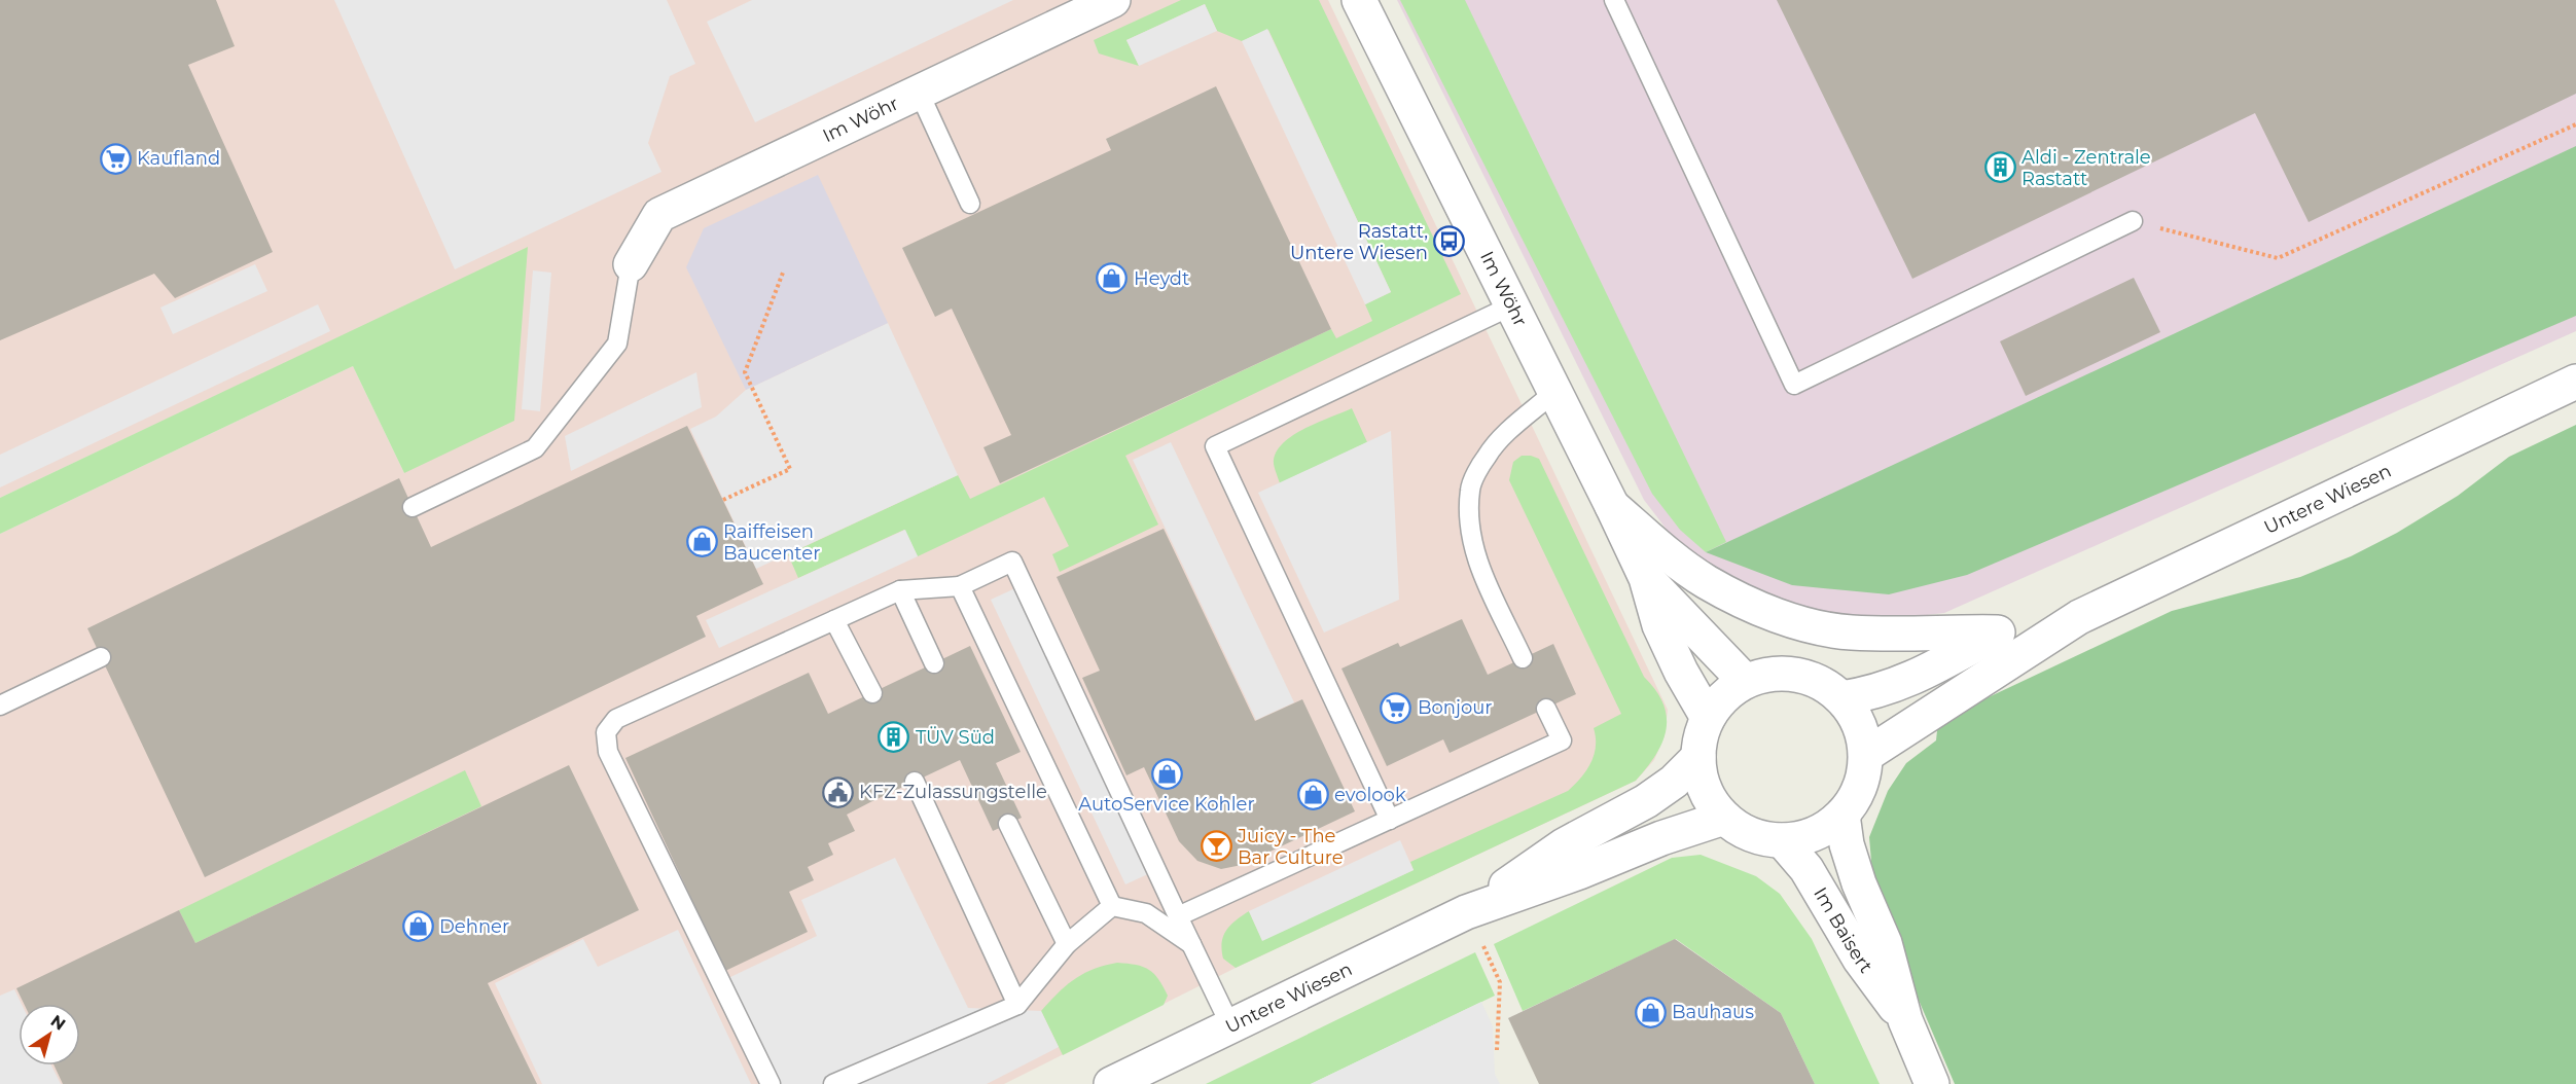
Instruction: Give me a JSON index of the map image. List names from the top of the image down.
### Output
{
  "streets": {
    "street": ["Im Wöhr", "Untere Wiesen", "Im Baisert"]
  },
  "crossings": [
    ["Im Wöhr", "Untere Wiesen"],
    ["Im Wöhr", "Im Baisert"],
    ["Untere Wiesen", "Im Baisert"]
  ],
  "places": {
    "supermarket": ["Kaufland", "Bonjour"],
    "building": ["Aldi - Zentrale Rastatt", "TÜV Süd"],
    "bus stop": ["Rastatt, Untere Wiesen"],
    "shop": [
      "Heydt",
      "Raiffeisen Baucenter",
      "AutoService Kohler",
      "evolook",
      "Dehner",
      "Bauhaus"
    ],
    "public building": ["KFZ-Zulassungstelle"],
    "bar": ["Juicy - The Bar Culture"]
  },
  "north": "top right"
}
